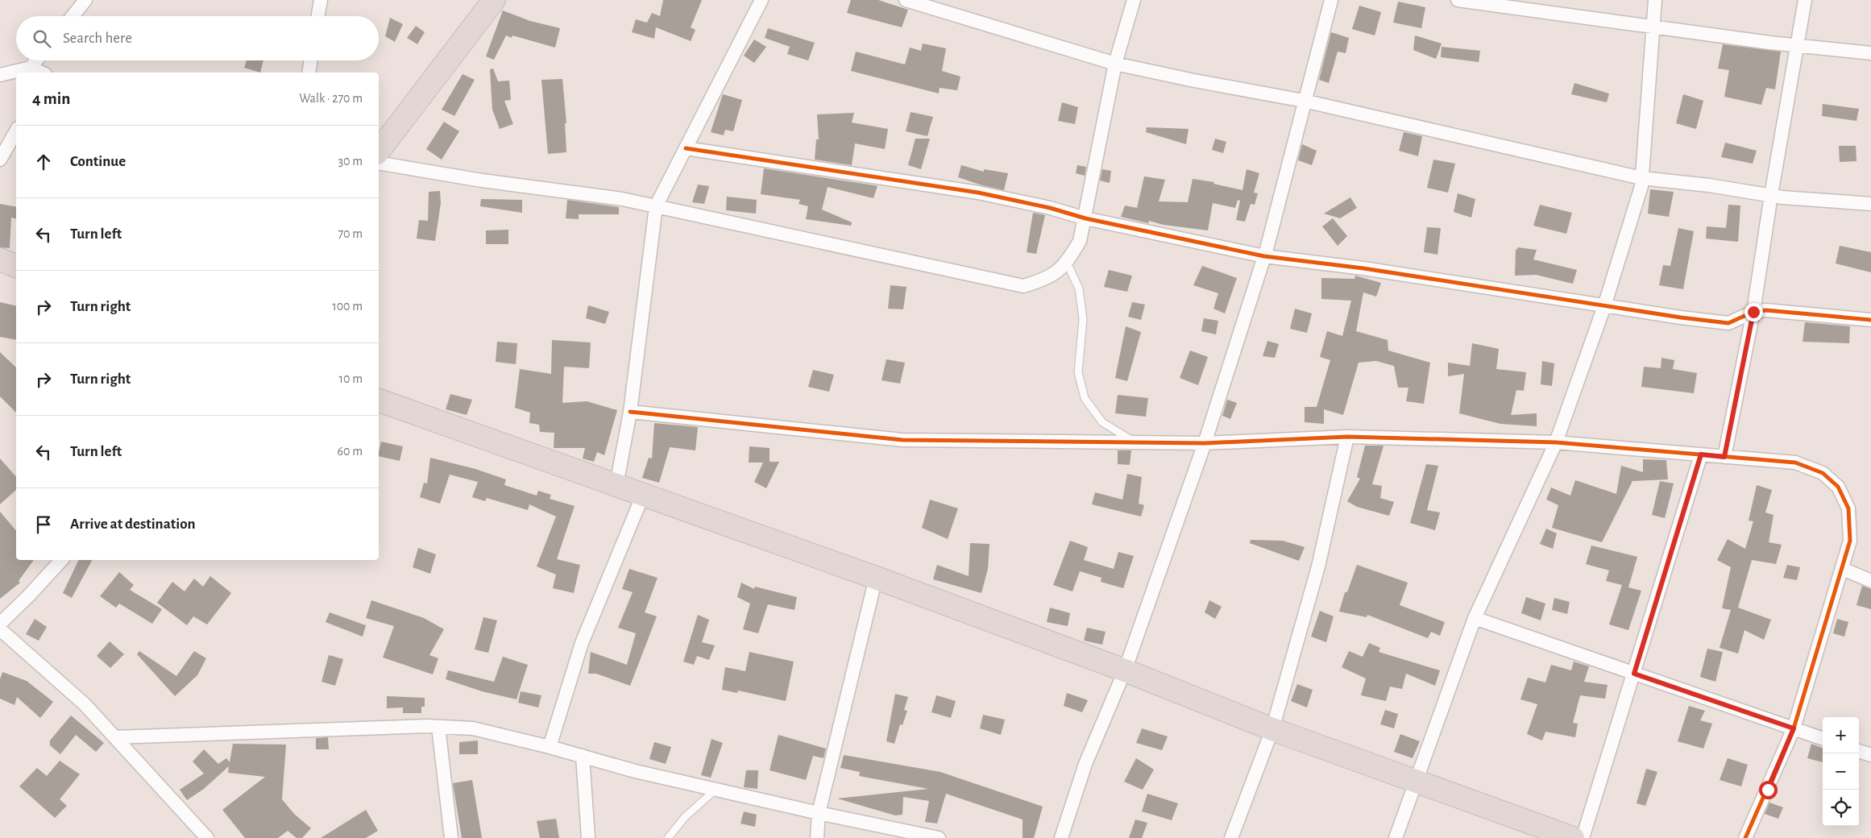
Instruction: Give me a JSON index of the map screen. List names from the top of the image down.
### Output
{
  "page": {
    "search": "Search here",
    "heading": ["4 min", "Walk · 270 m"],
    "list": [
      ["Continue", "30 m"],
      ["Turn left", "70 m"],
      ["Turn right", "100 m"],
      ["Turn right", "10 m"],
      ["Turn left", "60 m"],
      "Arrive at destination"
    ],
    "map_buttons": ["+", "−"]
  }
}
